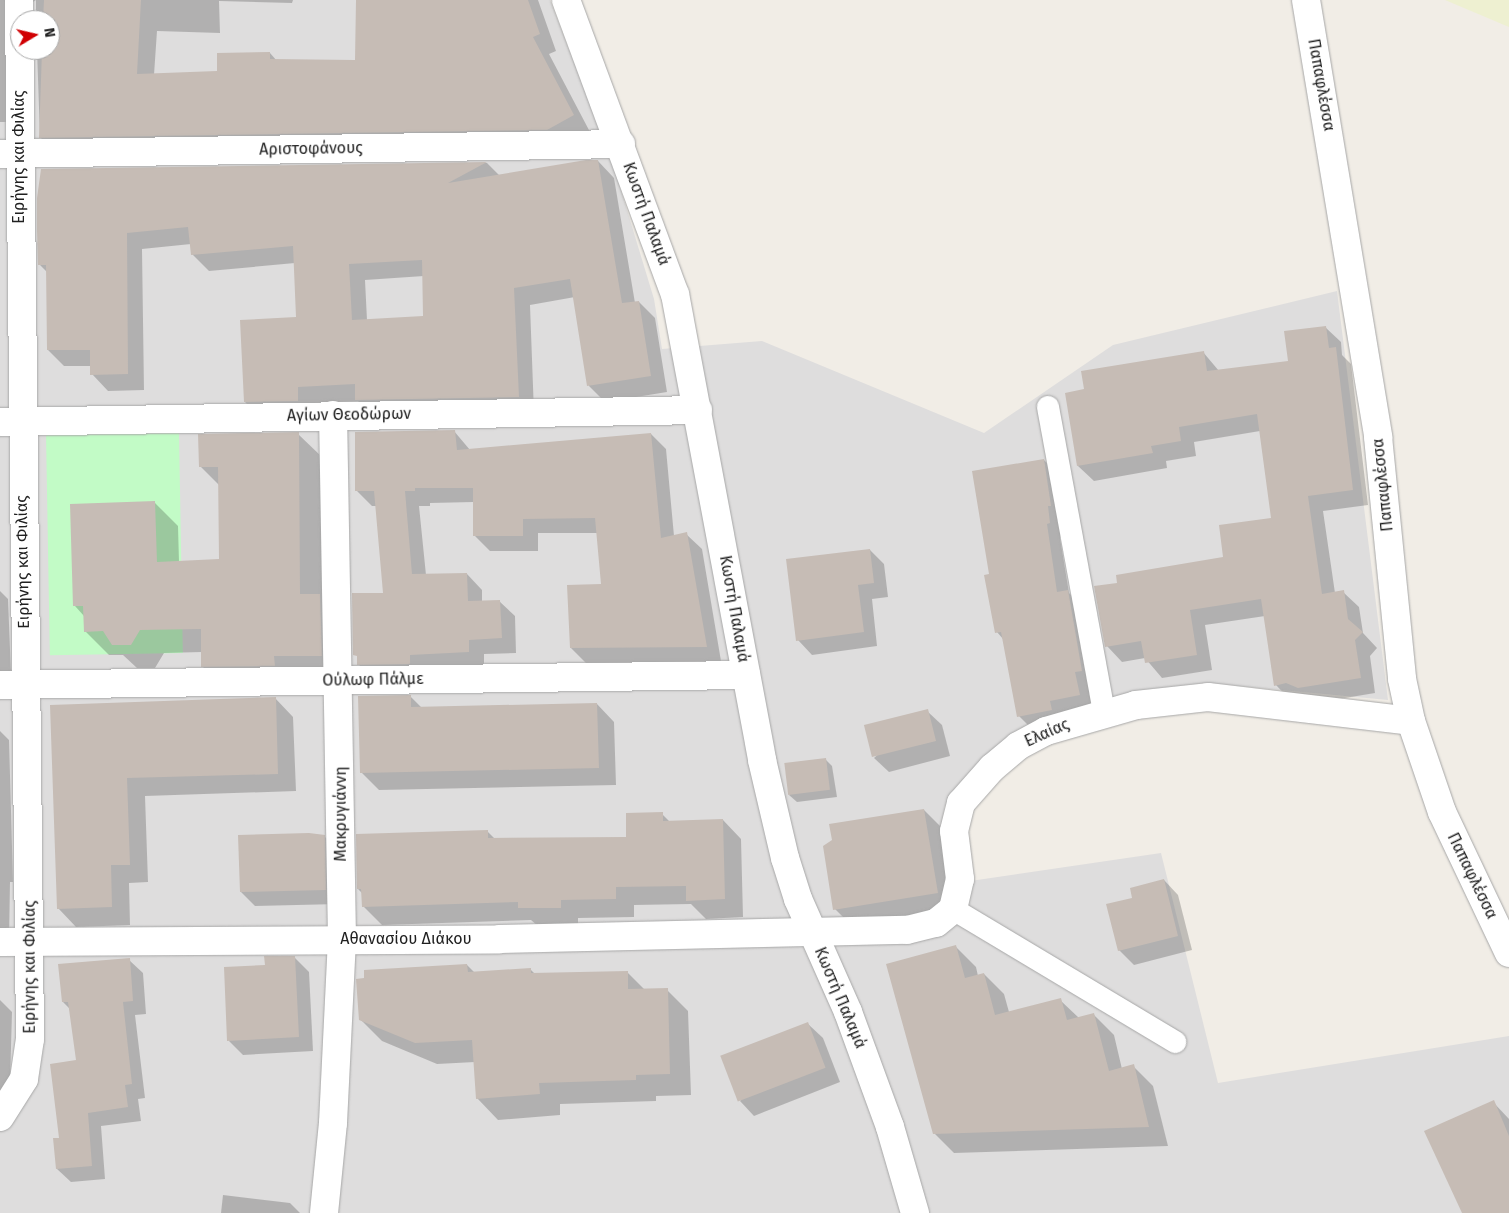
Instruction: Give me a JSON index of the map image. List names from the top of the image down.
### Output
{
  "streets": {
    "street": [
      "Παπαφλέσσα",
      "Αριστοφάνους",
      "Ειρήνης και Φιλίας",
      "Κωστή Παλαμά",
      "Αγίων Θεοδώρων",
      "Ούλωφ Πάλμε",
      "Ελαίας",
      "Μακρυγιάννη",
      "Αθανασίου Διάκου"
    ]
  },
  "crossings": [
    ["Παπαφλέσσα", "Ελαίας"],
    ["Αριστοφάνους", "Ειρήνης και Φιλίας"],
    ["Αριστοφάνους", "Κωστή Παλαμά"],
    ["Ειρήνης και Φιλίας", "Αγίων Θεοδώρων"],
    ["Ειρήνης και Φιλίας", "Ούλωφ Πάλμε"],
    ["Ειρήνης και Φιλίας", "Αθανασίου Διάκου"],
    ["Κωστή Παλαμά", "Αγίων Θεοδώρων"],
    ["Κωστή Παλαμά", "Ούλωφ Πάλμε"],
    ["Κωστή Παλαμά", "Αθανασίου Διάκου"],
    ["Αγίων Θεοδώρων", "Μακρυγιάννη"],
    ["Ούλωφ Πάλμε", "Μακρυγιάννη"],
    ["Μακρυγιάννη", "Αθανασίου Διάκου"]
  ],
  "north": "right"
}
